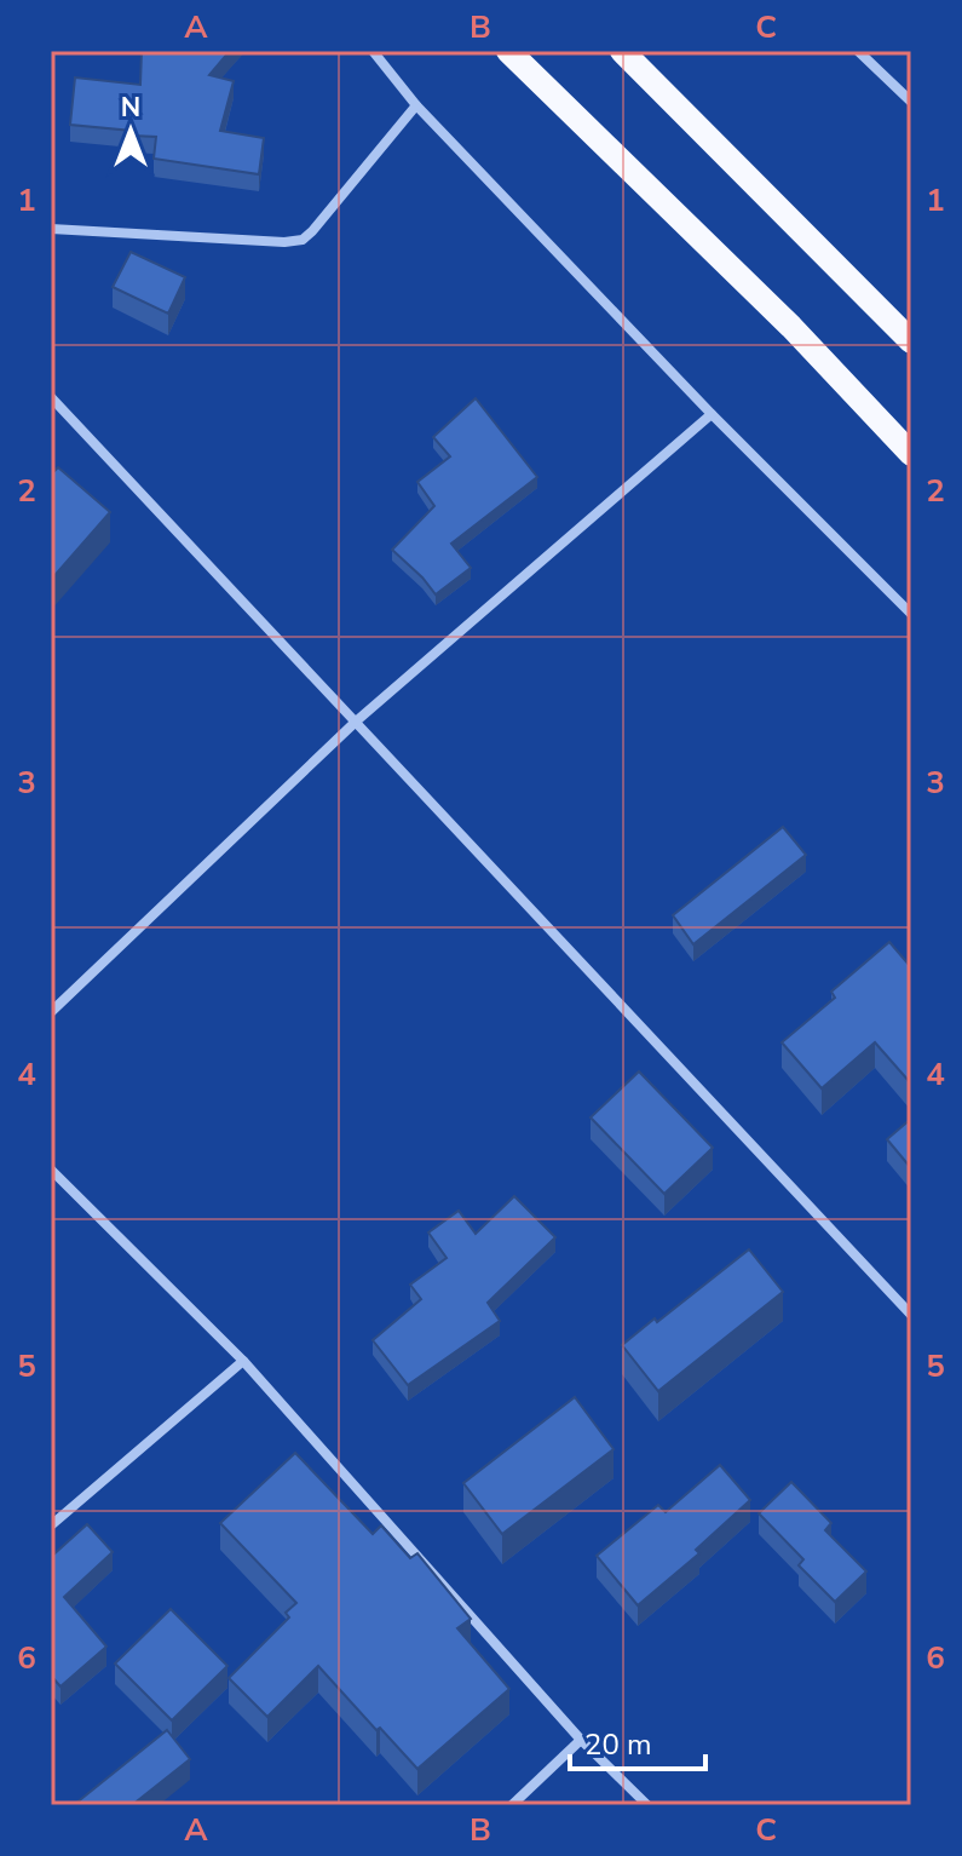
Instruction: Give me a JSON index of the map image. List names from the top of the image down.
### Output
{
  "scale_bar": "20 m",
  "north": "top",
  "grid": {
    "columns": ["A", "B", "C"],
    "rows": [
      "1",
      "2",
      "3",
      "4",
      "5",
      "6"
    ]
  }
}
